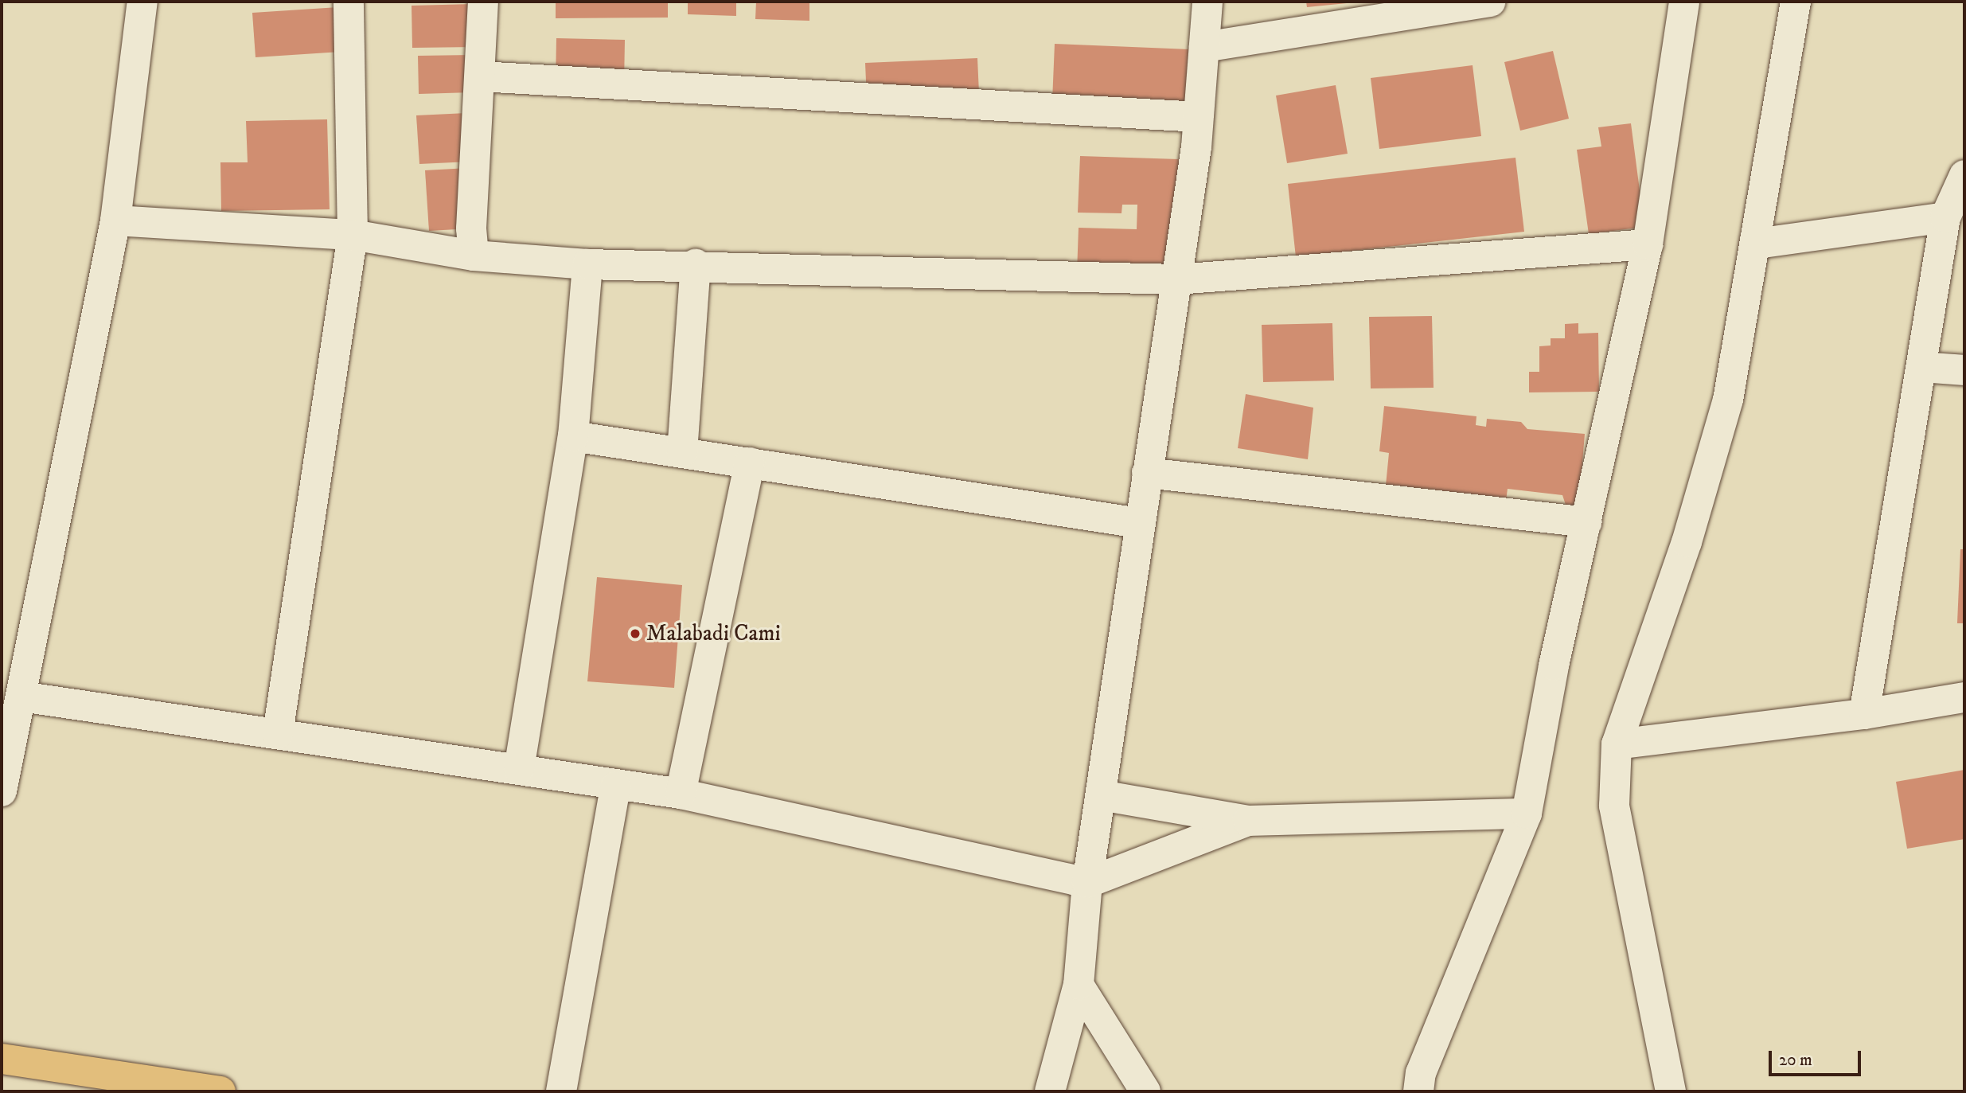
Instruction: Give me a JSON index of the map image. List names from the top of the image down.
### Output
{
  "places": ["Malabadi Cami"],
  "scale_bar": "20 m"
}
